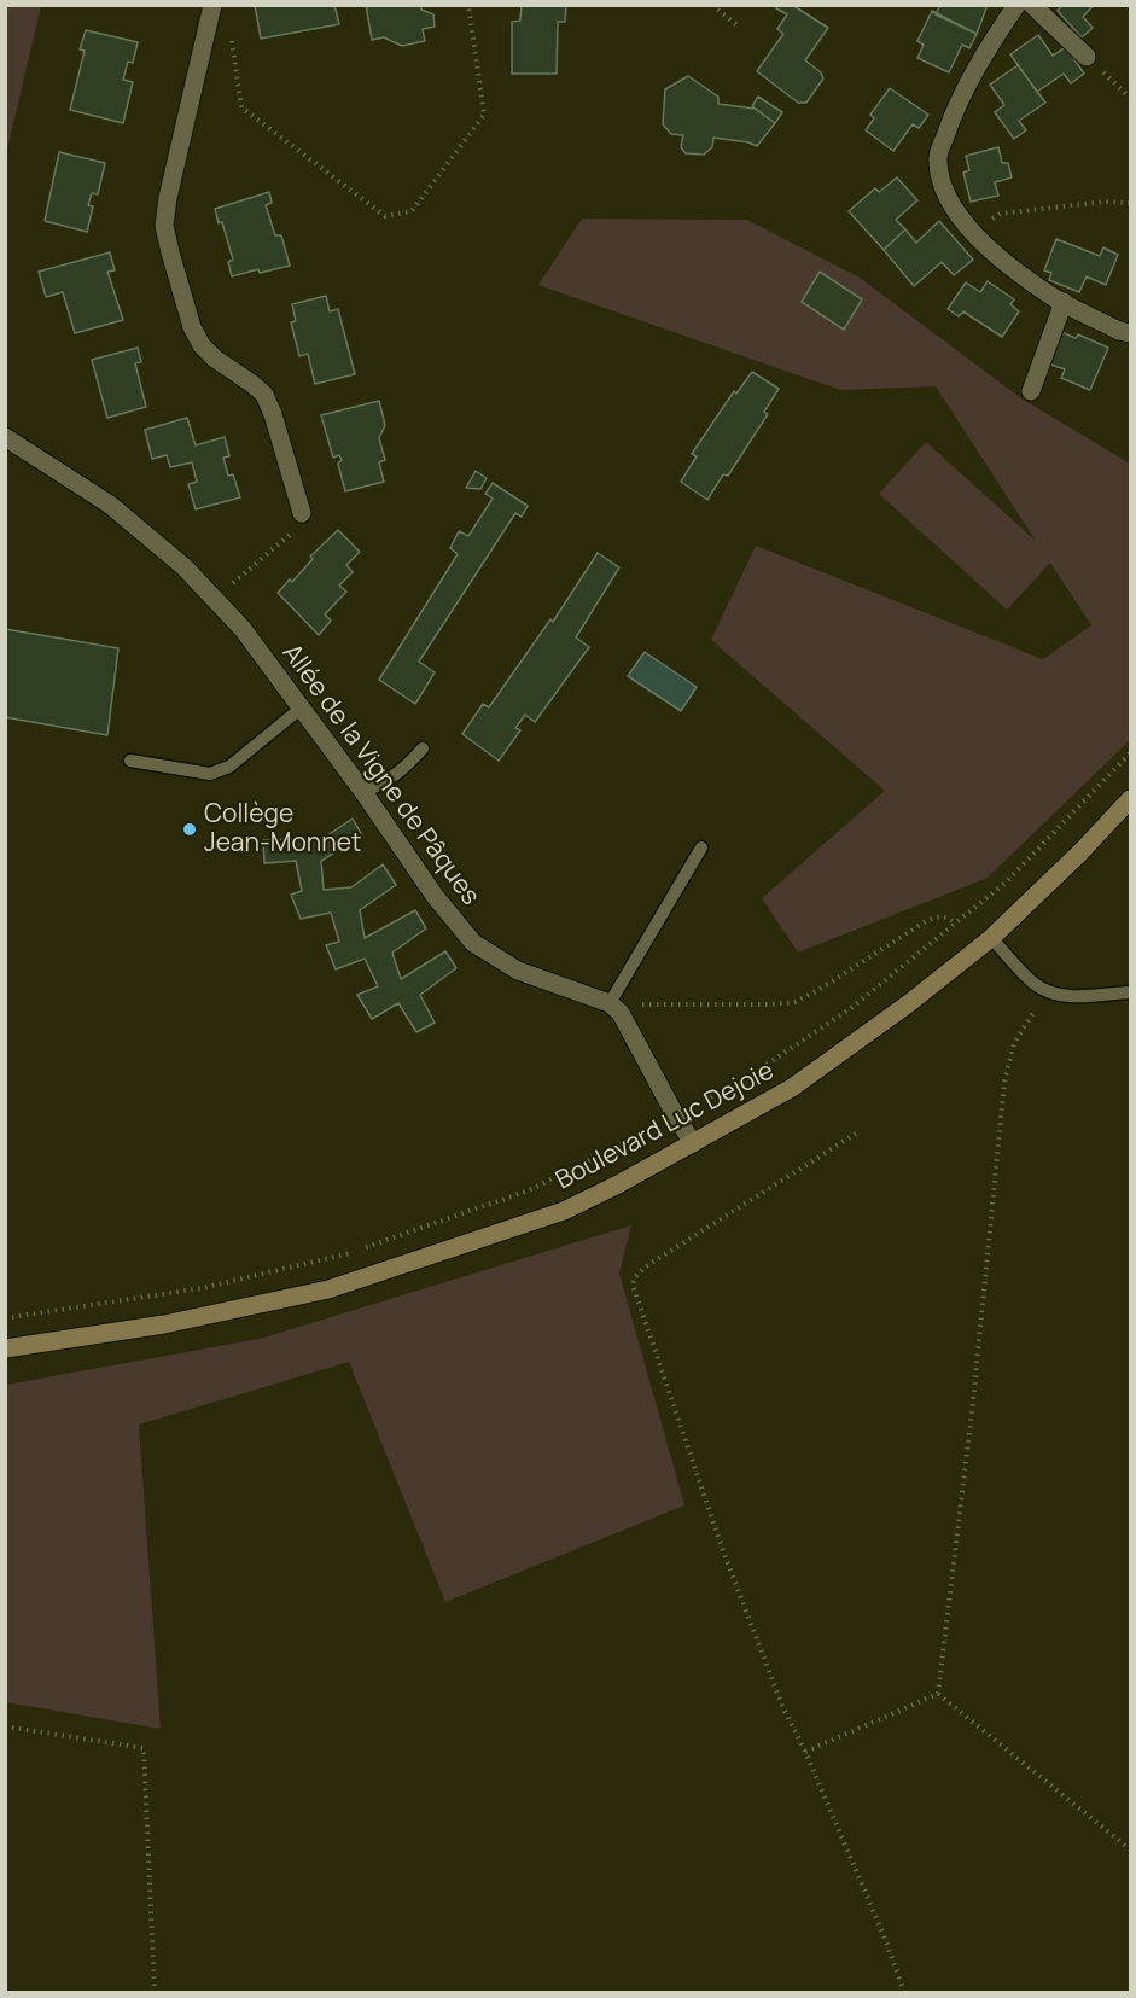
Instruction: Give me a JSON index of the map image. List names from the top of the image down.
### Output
{
  "streets": {
    "main road": ["Boulevard Luc Dejoie"],
    "street": ["Allée de la Vigne de Pâques"]
  },
  "places": ["Collège Jean-Monnet"]
}
